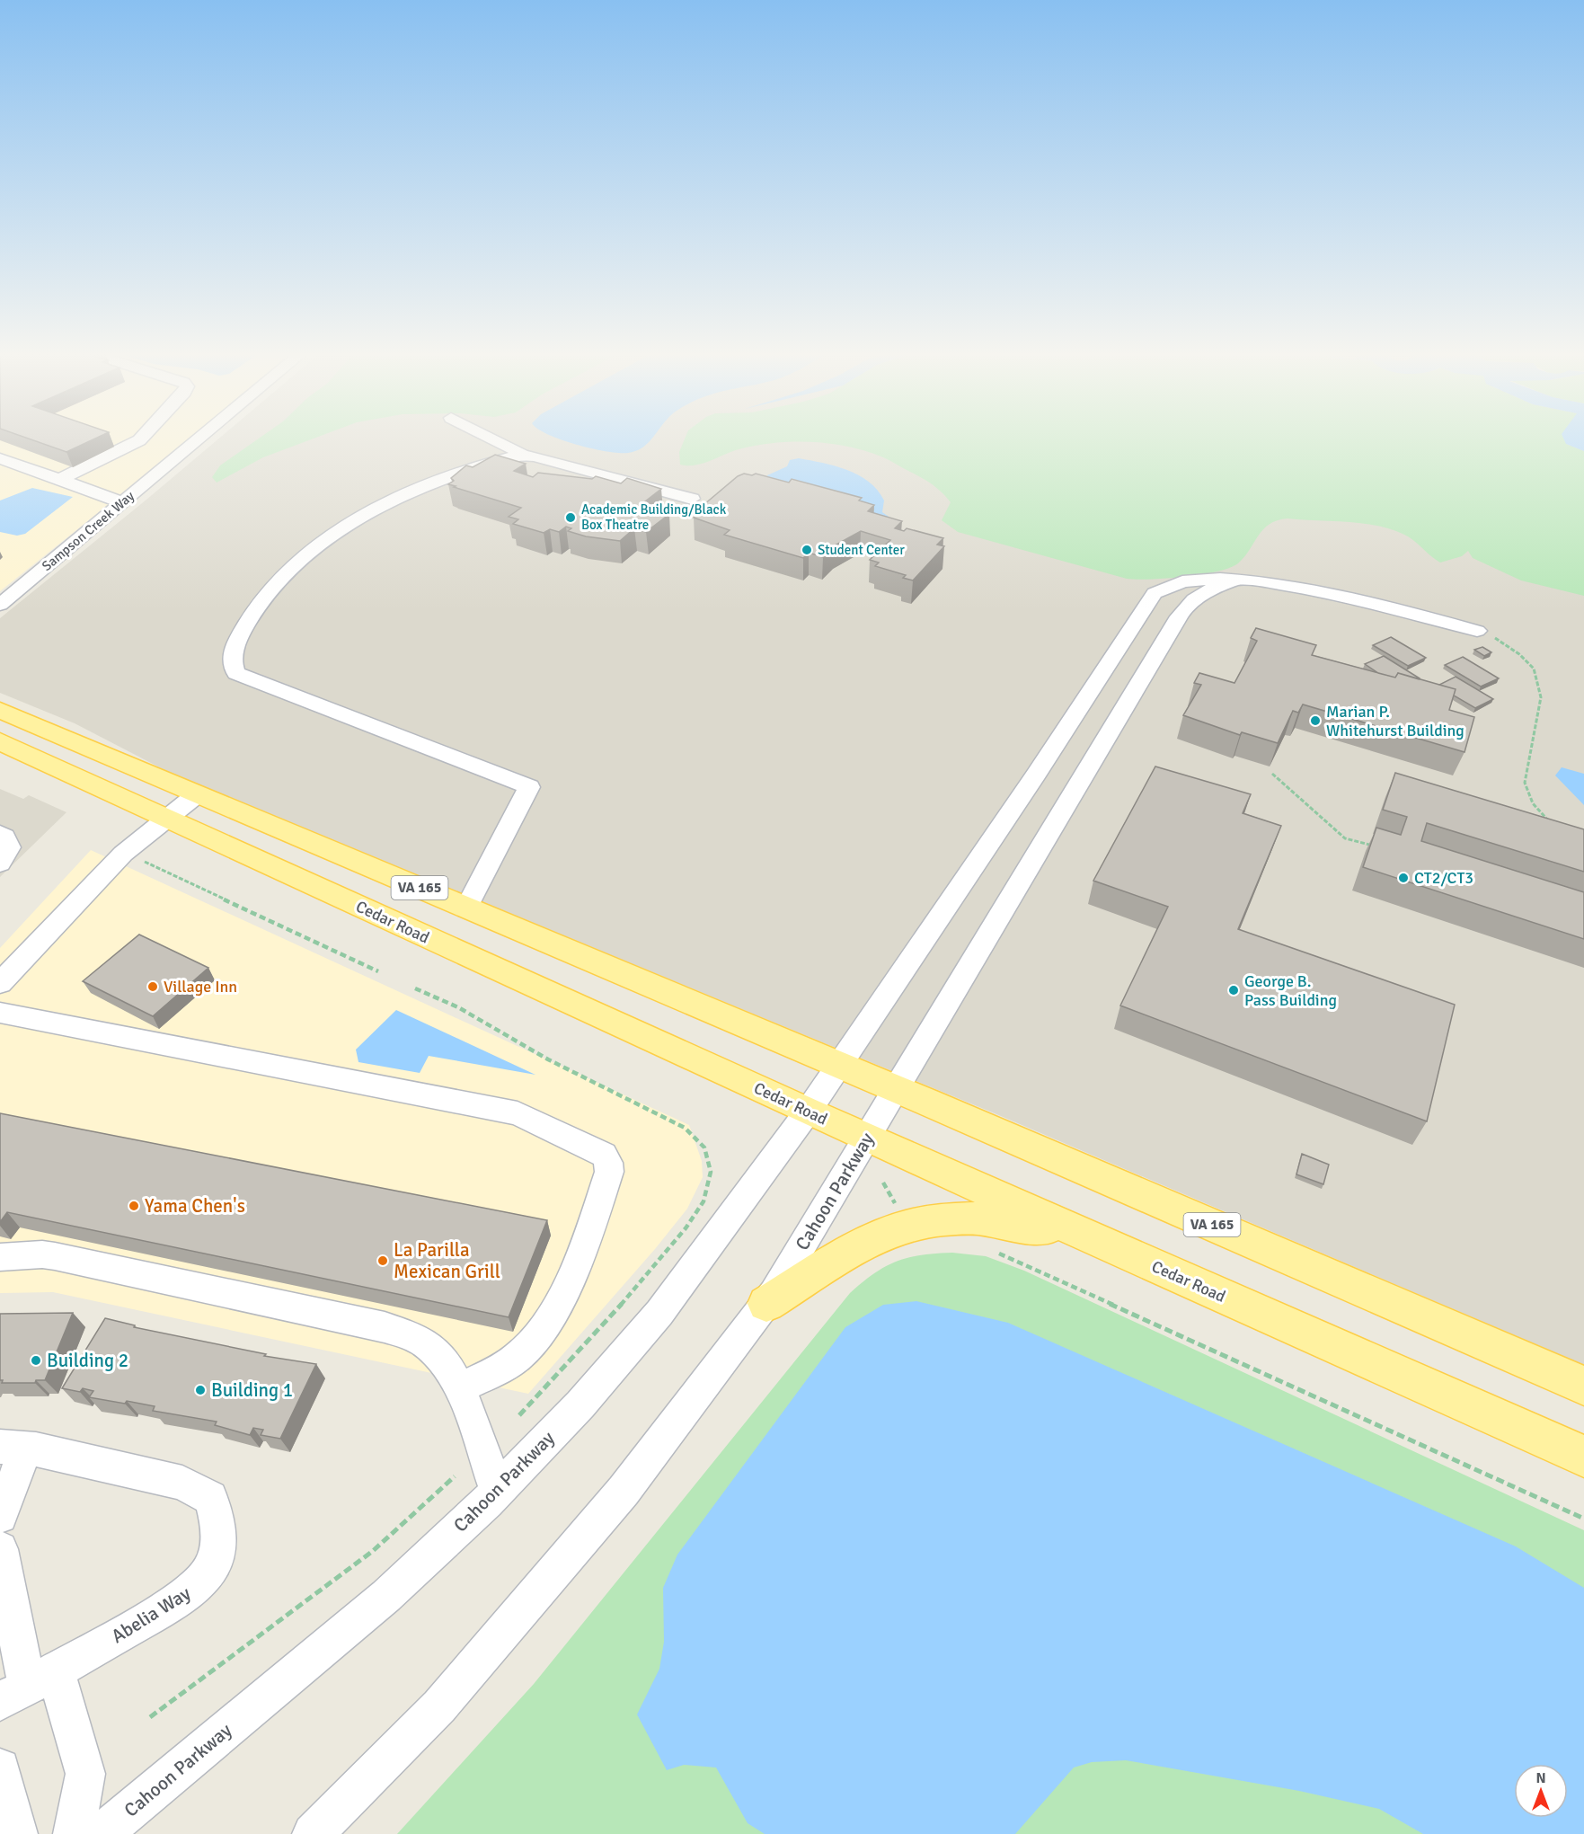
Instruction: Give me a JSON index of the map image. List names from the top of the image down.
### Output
{
  "streets": {
    "main road": ["VA 165", "Cedar Road"],
    "street": ["Sampson Creek Way", "Cahoon Parkway", "Abelia Way"]
  },
  "crossings": [
    ["VA 165", "Cahoon Parkway"],
    ["Cedar Road", "Cahoon Parkway"]
  ],
  "places": [
    "Academic Building/Black Box Theatre",
    "Student Center",
    "Marian P. Whitehurst Building",
    "CT2/CT3",
    "Village Inn",
    "George B. Pass Building",
    "Yama Chen's",
    "La Parilla Mexican Grill",
    "Building 2",
    "Building 1"
  ],
  "north": "top"
}
